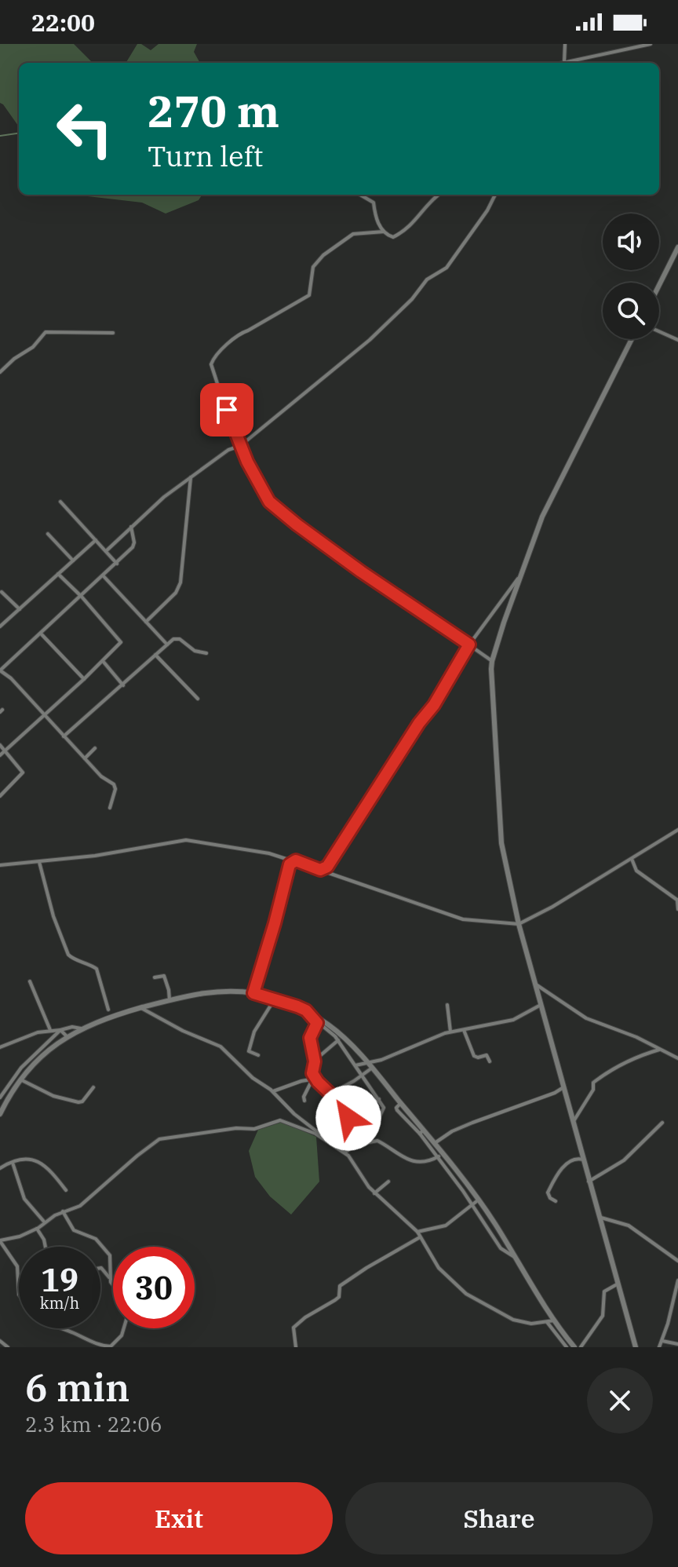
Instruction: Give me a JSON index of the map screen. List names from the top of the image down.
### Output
{
  "page": {
    "status": "22:00",
    "turn": ["270 m", "Turn left"],
    "speed": "19 km/h",
    "limit": "30",
    "heading": ["6 min", "2.3 km · 22:06"],
    "buttons": ["Exit", "Share"]
  }
}
